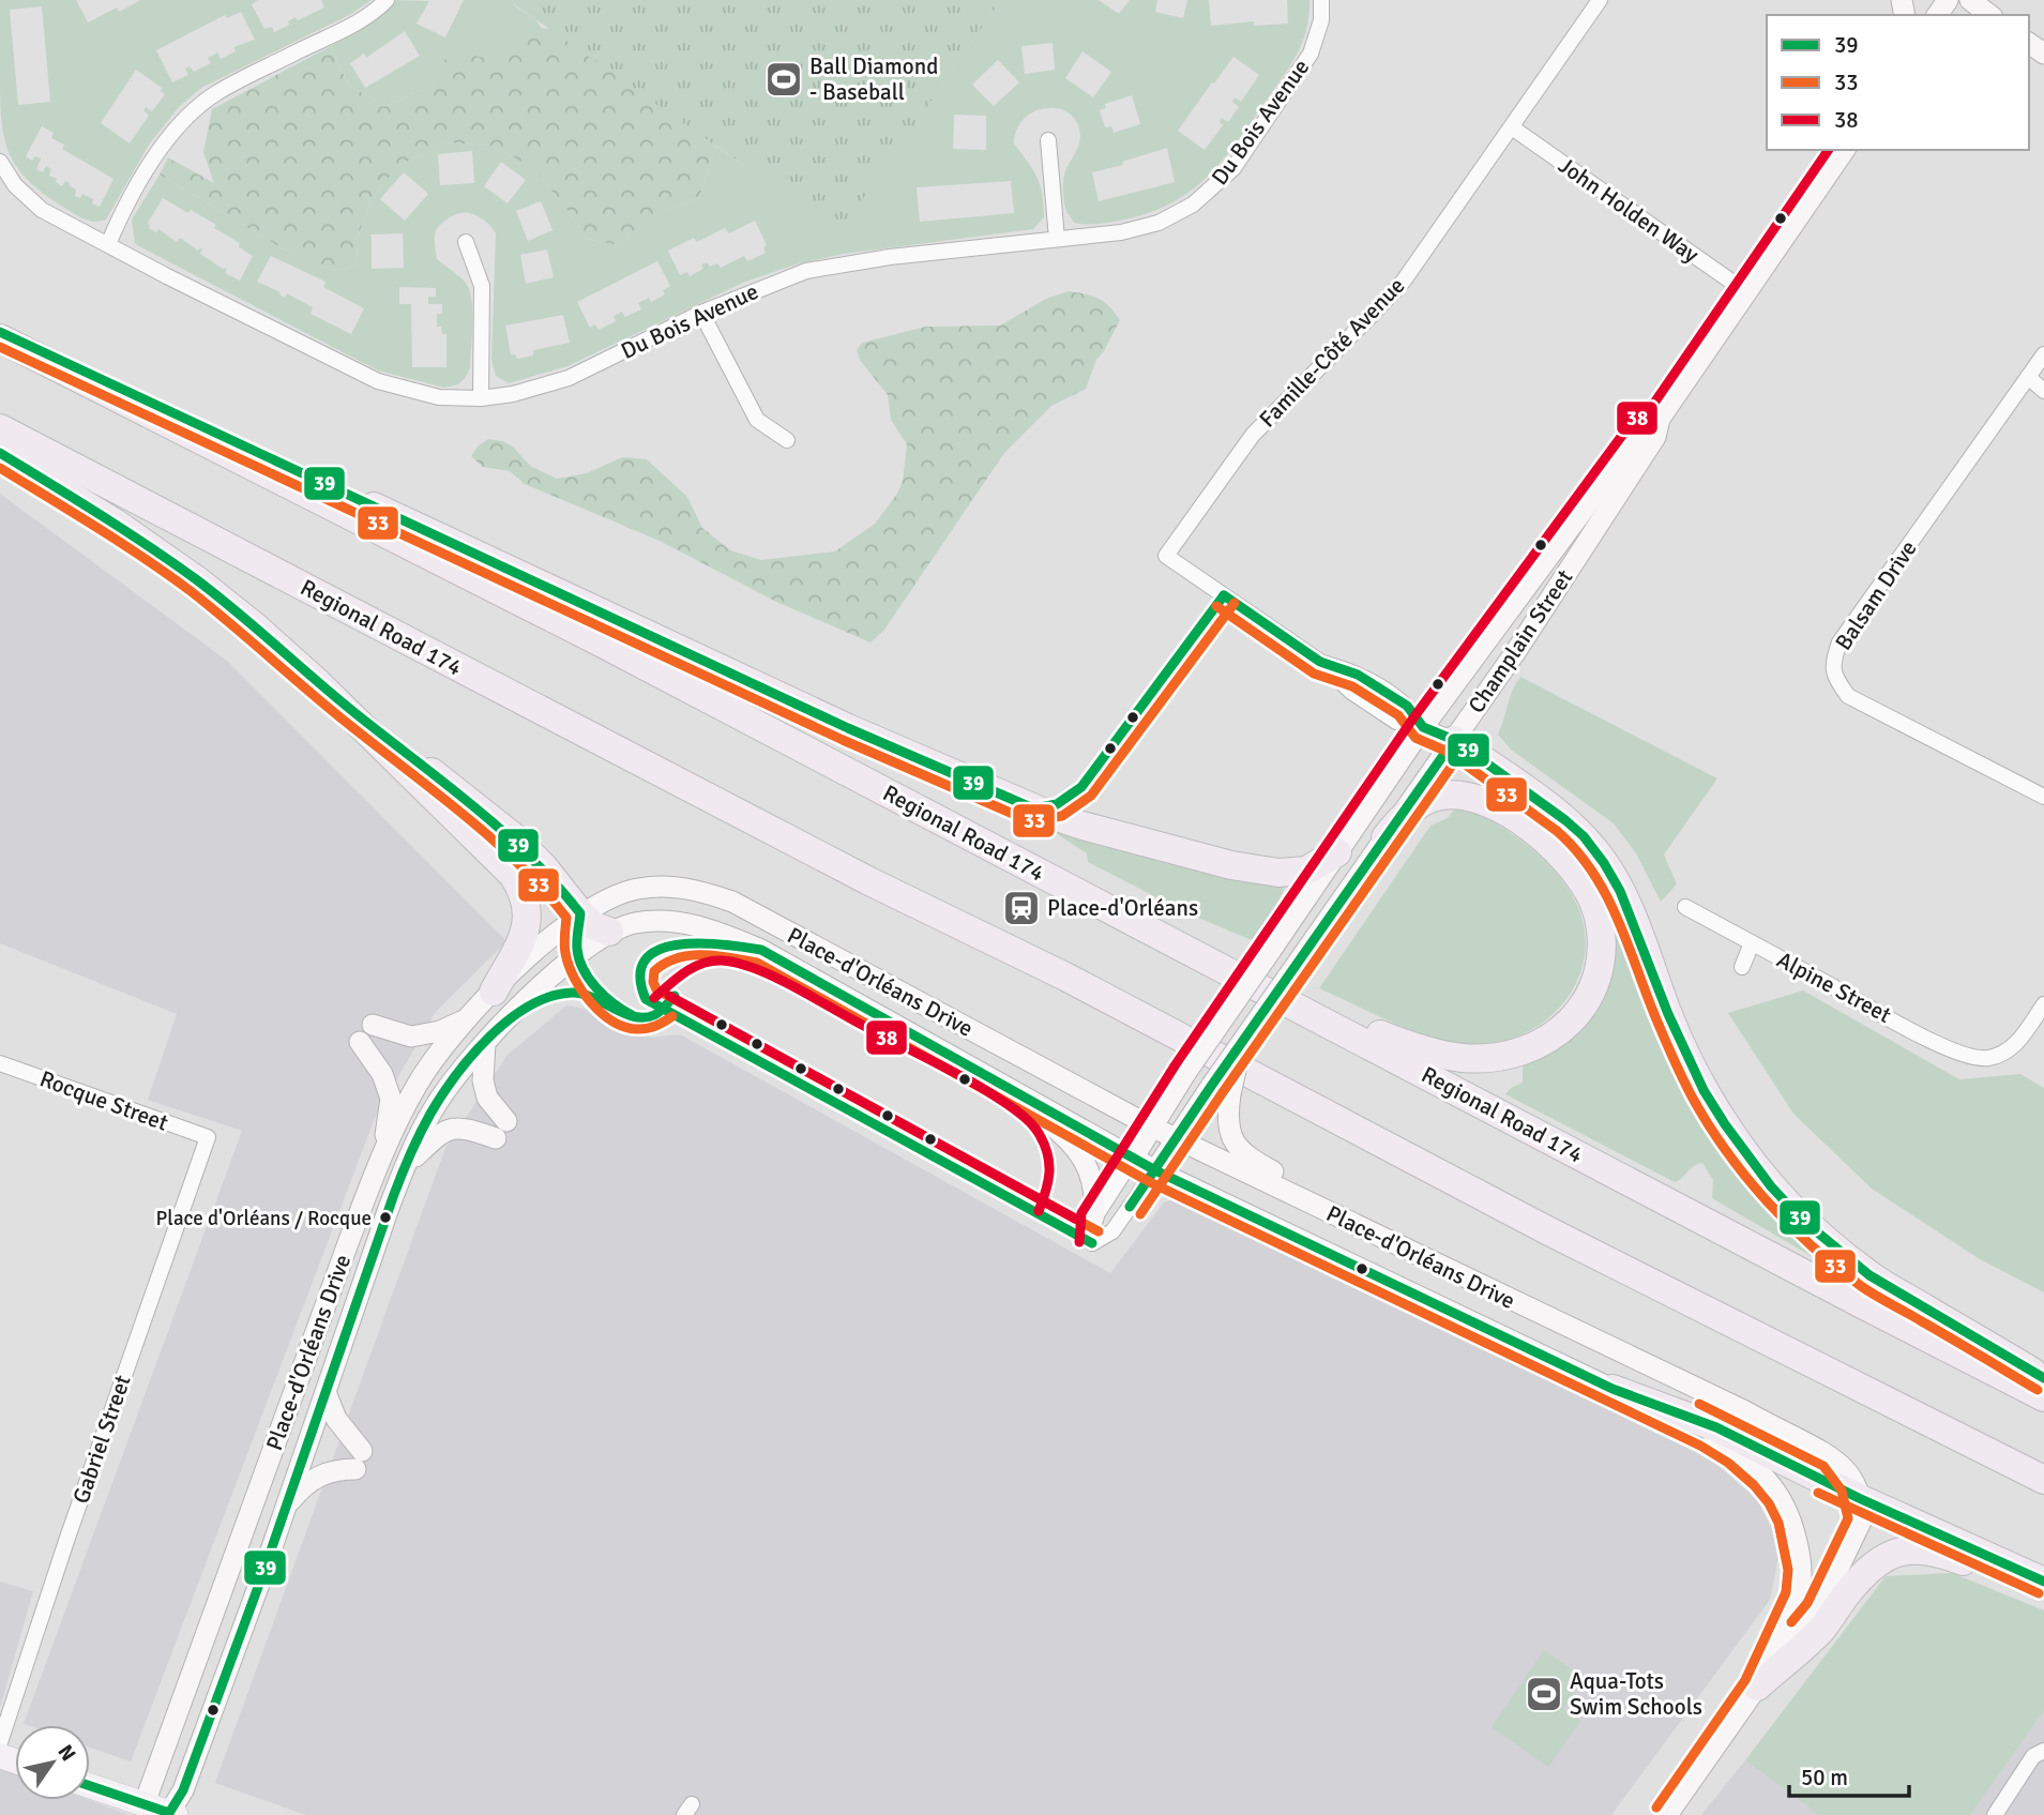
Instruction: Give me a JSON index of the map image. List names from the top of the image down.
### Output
{
  "streets": {
    "highway": ["Regional Road 174"],
    "main road": ["Champlain Street", "Place-d'Orléans Drive"],
    "street": [
      "Du Bois Avenue",
      "John Holden Way",
      "Famille-Côté Avenue",
      "Balsam Drive",
      "Alpine Street",
      "Rocque Street",
      "Gabriel Street"
    ]
  },
  "crossings": [
    ["John Holden Way", "Famille-Côté Avenue"],
    ["John Holden Way", "Champlain Street"],
    ["Famille-Côté Avenue", "Champlain Street"],
    ["Champlain Street", "Place-d'Orléans Drive"],
    ["Rocque Street", "Gabriel Street"]
  ],
  "places": {
    "sports": ["Ball Diamond - Baseball", "Aqua-Tots Swim Schools"],
    "station": ["Place-d'Orléans"],
    "other": ["Place d'Orléans / Rocque"]
  },
  "lines": ["transit line 38", "transit line 39", "transit line 33"],
  "legend": ["39", "33", "38"],
  "scale_bar": "50 m",
  "north": "top right"
}
